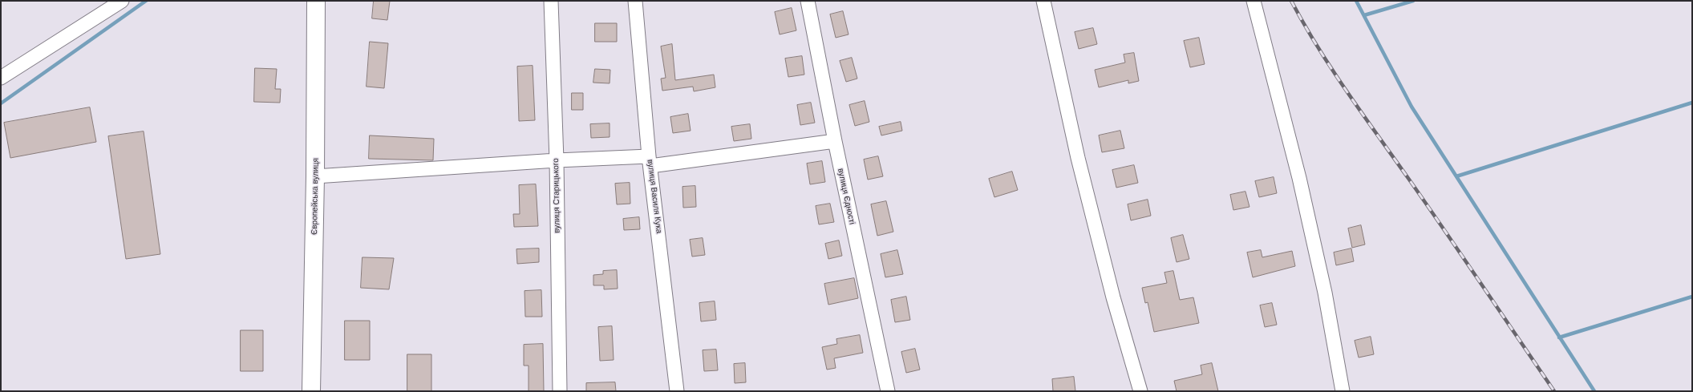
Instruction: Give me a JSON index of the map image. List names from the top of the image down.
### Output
{
  "streets": {
    "main road": ["Європейська вулиця"],
    "street": ["вулиця Старицького", "вулиця Василя Кука", "вулиця Єдності"]
  }
}
